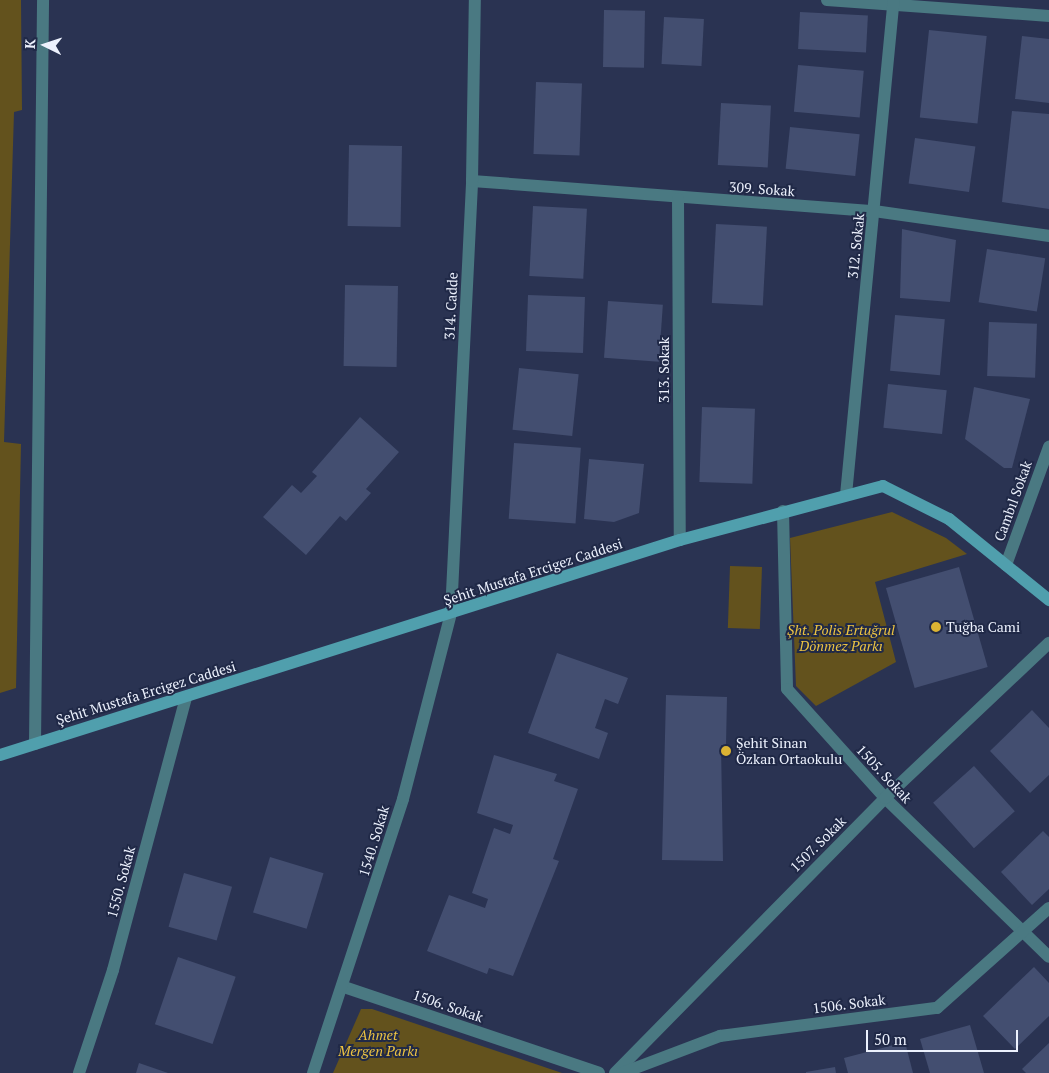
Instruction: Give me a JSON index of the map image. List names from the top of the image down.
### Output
{
  "streets": {
    "main road": ["Şehit Mustafa Ercigez Caddesi"],
    "street": [
      "309. Sokak",
      "312. Sokak",
      "314. Cadde",
      "313. Sokak",
      "Cambıl Sokak",
      "1505. Sokak",
      "1540. Sokak",
      "1507. Sokak",
      "1550. Sokak",
      "1506. Sokak"
    ]
  },
  "crossings": [
    ["309. Sokak", "312. Sokak"],
    ["309. Sokak", "314. Cadde"],
    ["309. Sokak", "313. Sokak"],
    ["312. Sokak", "Şehit Mustafa Ercigez Caddesi"],
    ["314. Cadde", "Şehit Mustafa Ercigez Caddesi"],
    ["314. Cadde", "1540. Sokak"],
    ["313. Sokak", "Şehit Mustafa Ercigez Caddesi"],
    ["Cambıl Sokak", "Şehit Mustafa Ercigez Caddesi"],
    ["Şehit Mustafa Ercigez Caddesi", "1505. Sokak"],
    ["Şehit Mustafa Ercigez Caddesi", "1540. Sokak"],
    ["Şehit Mustafa Ercigez Caddesi", "1550. Sokak"],
    ["1505. Sokak", "1507. Sokak"],
    ["1505. Sokak", "1506. Sokak"],
    ["1540. Sokak", "1506. Sokak"]
  ],
  "parks": ["Şht. Polis Ertuğrul Dönmez Parkı", "Ahmet Mergen Parkı"],
  "places": ["Tuğba Cami", "Şehit Sinan Özkan Ortaokulu"],
  "scale_bar": "50 m",
  "north": "left"
}
